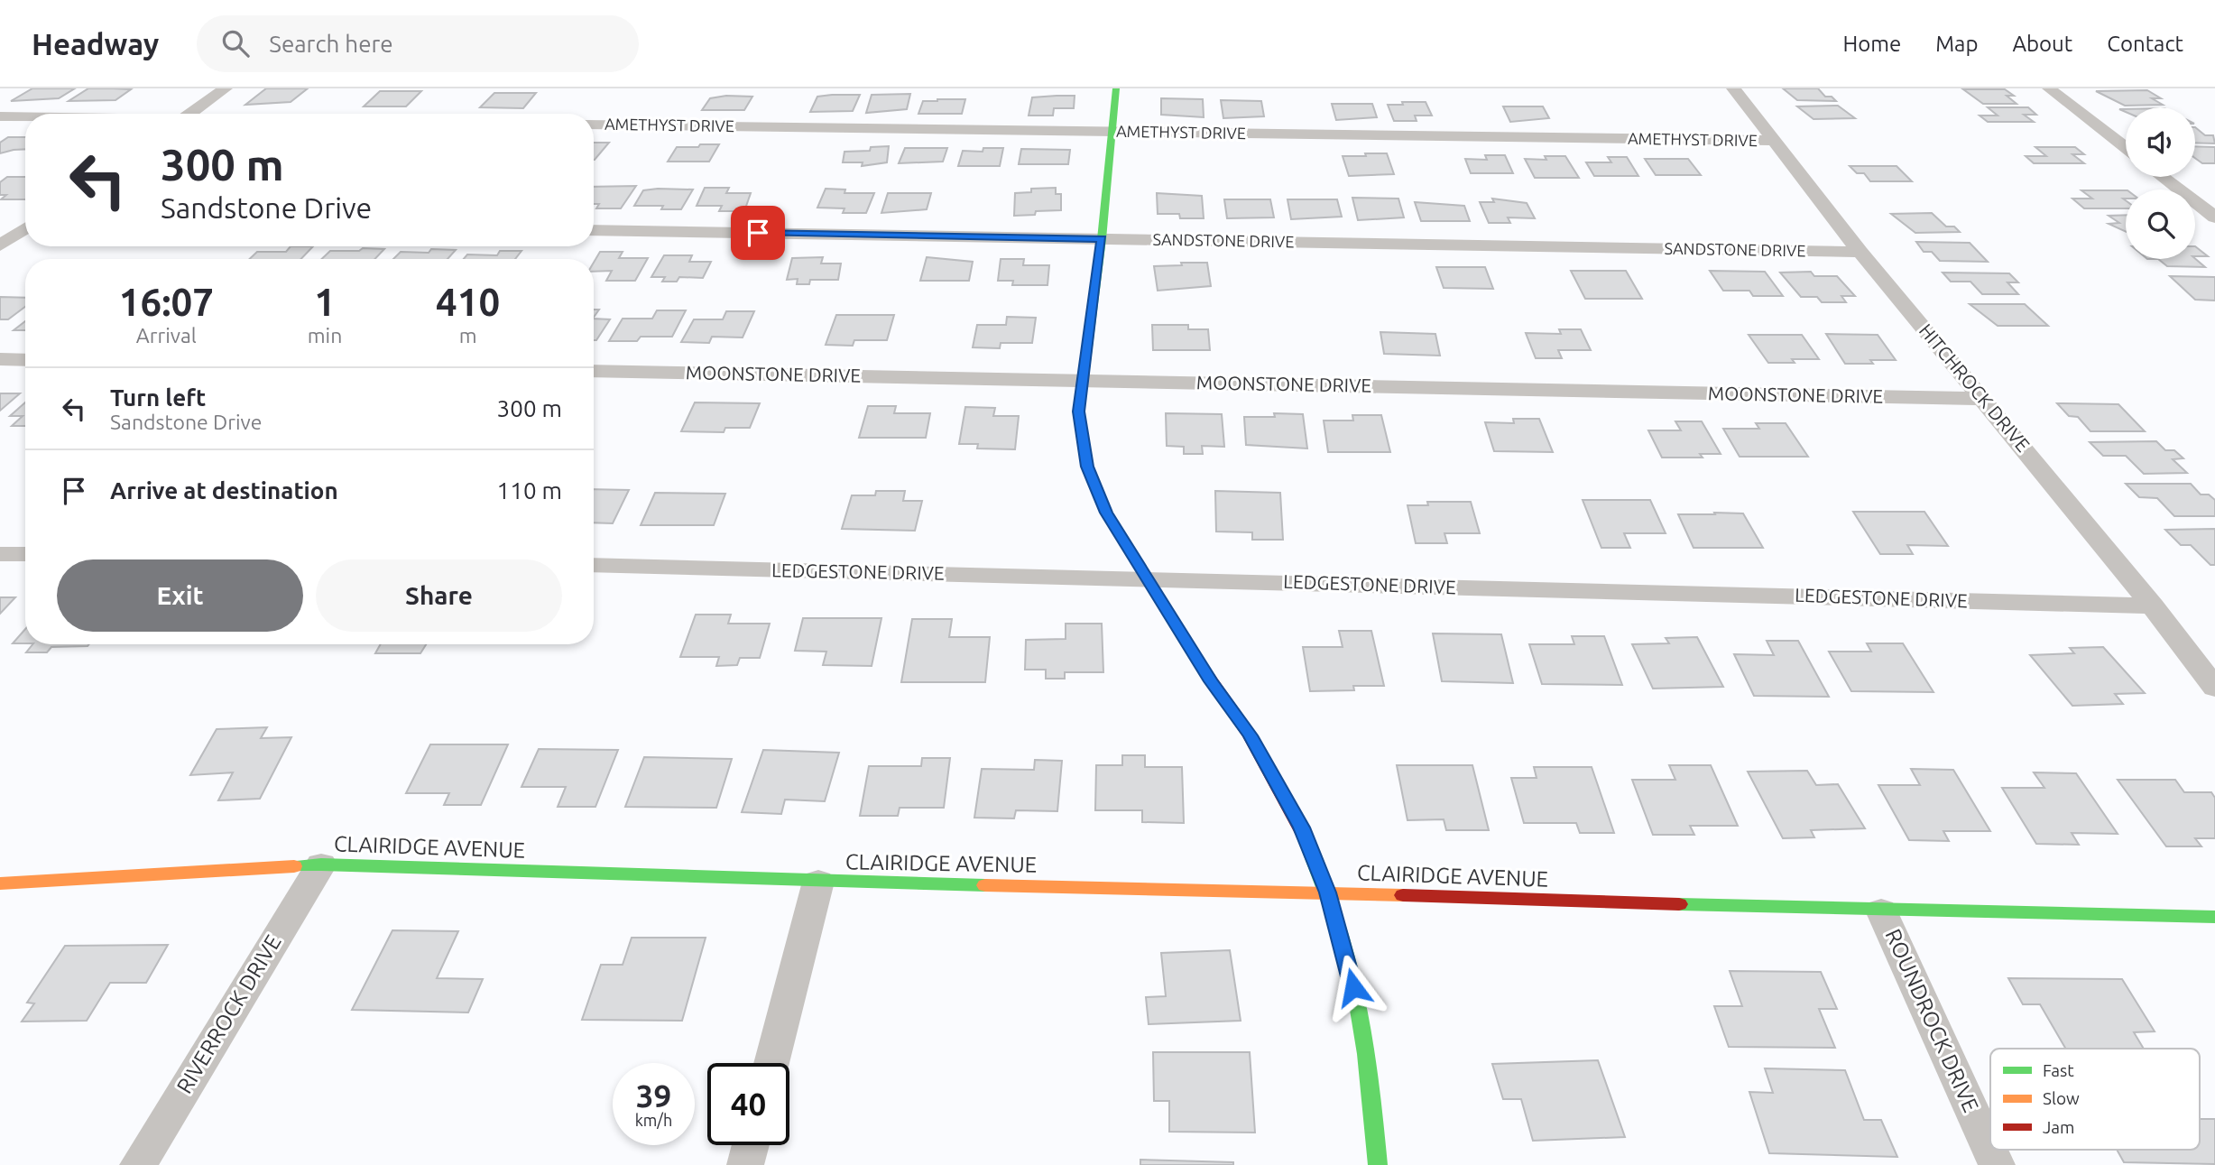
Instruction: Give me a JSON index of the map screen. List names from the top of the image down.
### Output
{
  "streets": {
    "street": [
      "AMETHYST DRIVE",
      "SANDSTONE DRIVE",
      "MOONSTONE DRIVE",
      "HITCHROCK DRIVE",
      "LEDGESTONE DRIVE",
      "CLAIRIDGE AVENUE",
      "RIVERROCK DRIVE",
      "ROUNDROCK DRIVE"
    ]
  },
  "crossings": [
    ["AMETHYST DRIVE", "HITCHROCK DRIVE"],
    ["SANDSTONE DRIVE", "HITCHROCK DRIVE"],
    ["MOONSTONE DRIVE", "HITCHROCK DRIVE"],
    ["HITCHROCK DRIVE", "LEDGESTONE DRIVE"],
    ["CLAIRIDGE AVENUE", "RIVERROCK DRIVE"],
    ["CLAIRIDGE AVENUE", "ROUNDROCK DRIVE"]
  ],
  "legend": ["Fast", "Slow", "Jam"],
  "page": {
    "header": "Headway",
    "search": "Search here",
    "nav": [
      "Home",
      "Map",
      "About",
      "Contact"
    ],
    "turn": ["300 m", "Sandstone Drive"],
    "eta": [
      "16:07",
      "Arrival",
      "1",
      "min",
      "410",
      "m"
    ],
    "list": [
      {
        "name": "Turn left",
        "note": "Sandstone Drive",
        "value": "300 m"
      },
      {
        "name": "Arrive at destination",
        "value": "110 m"
      }
    ],
    "buttons": ["Exit", "Share"],
    "speed": "39 km/h",
    "limit": "40"
  }
}
